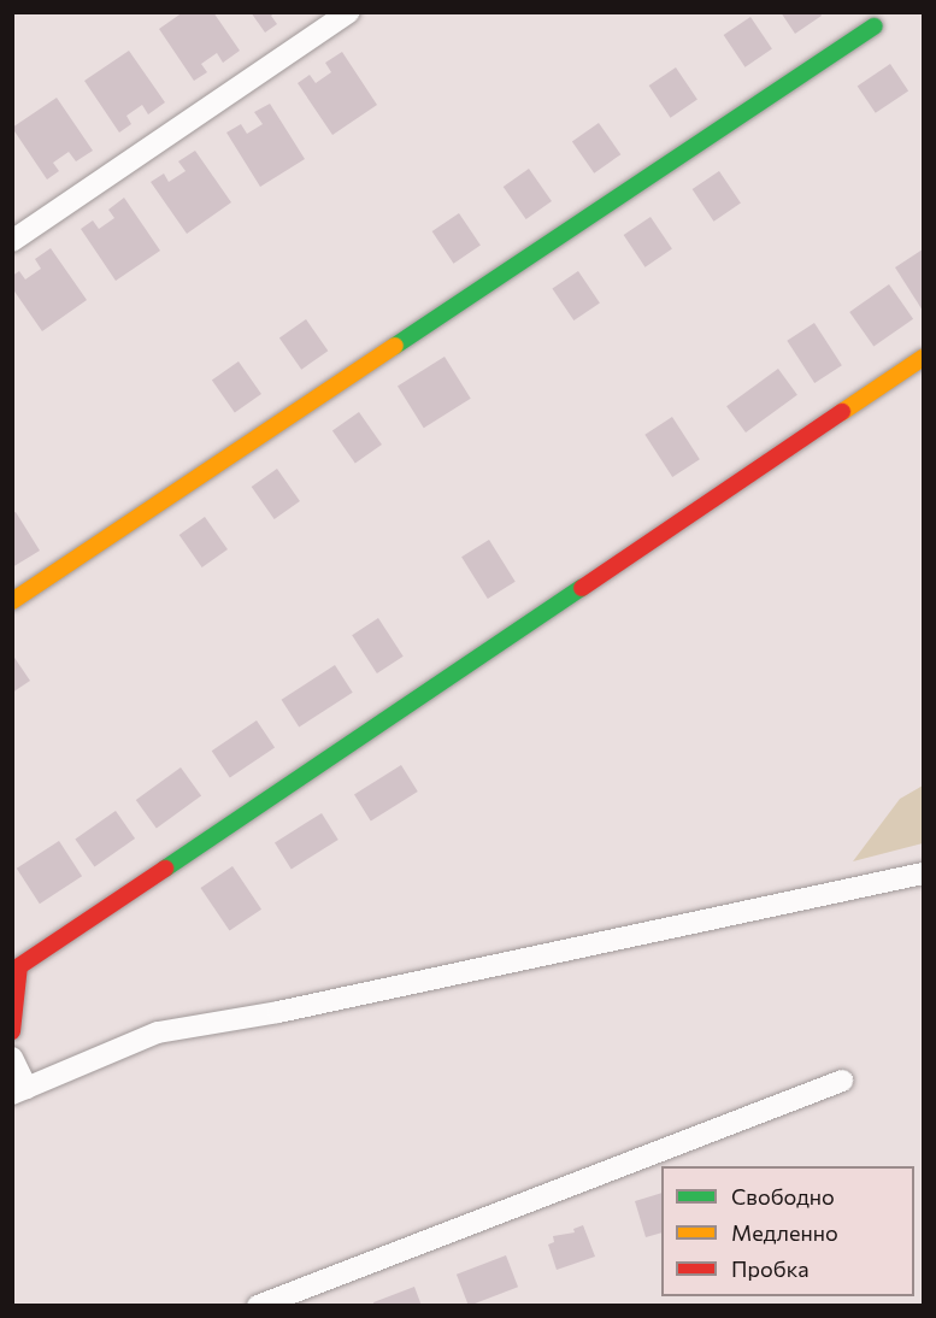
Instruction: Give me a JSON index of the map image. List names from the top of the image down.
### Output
{
  "legend": ["Свободно", "Медленно", "Пробка"]
}
